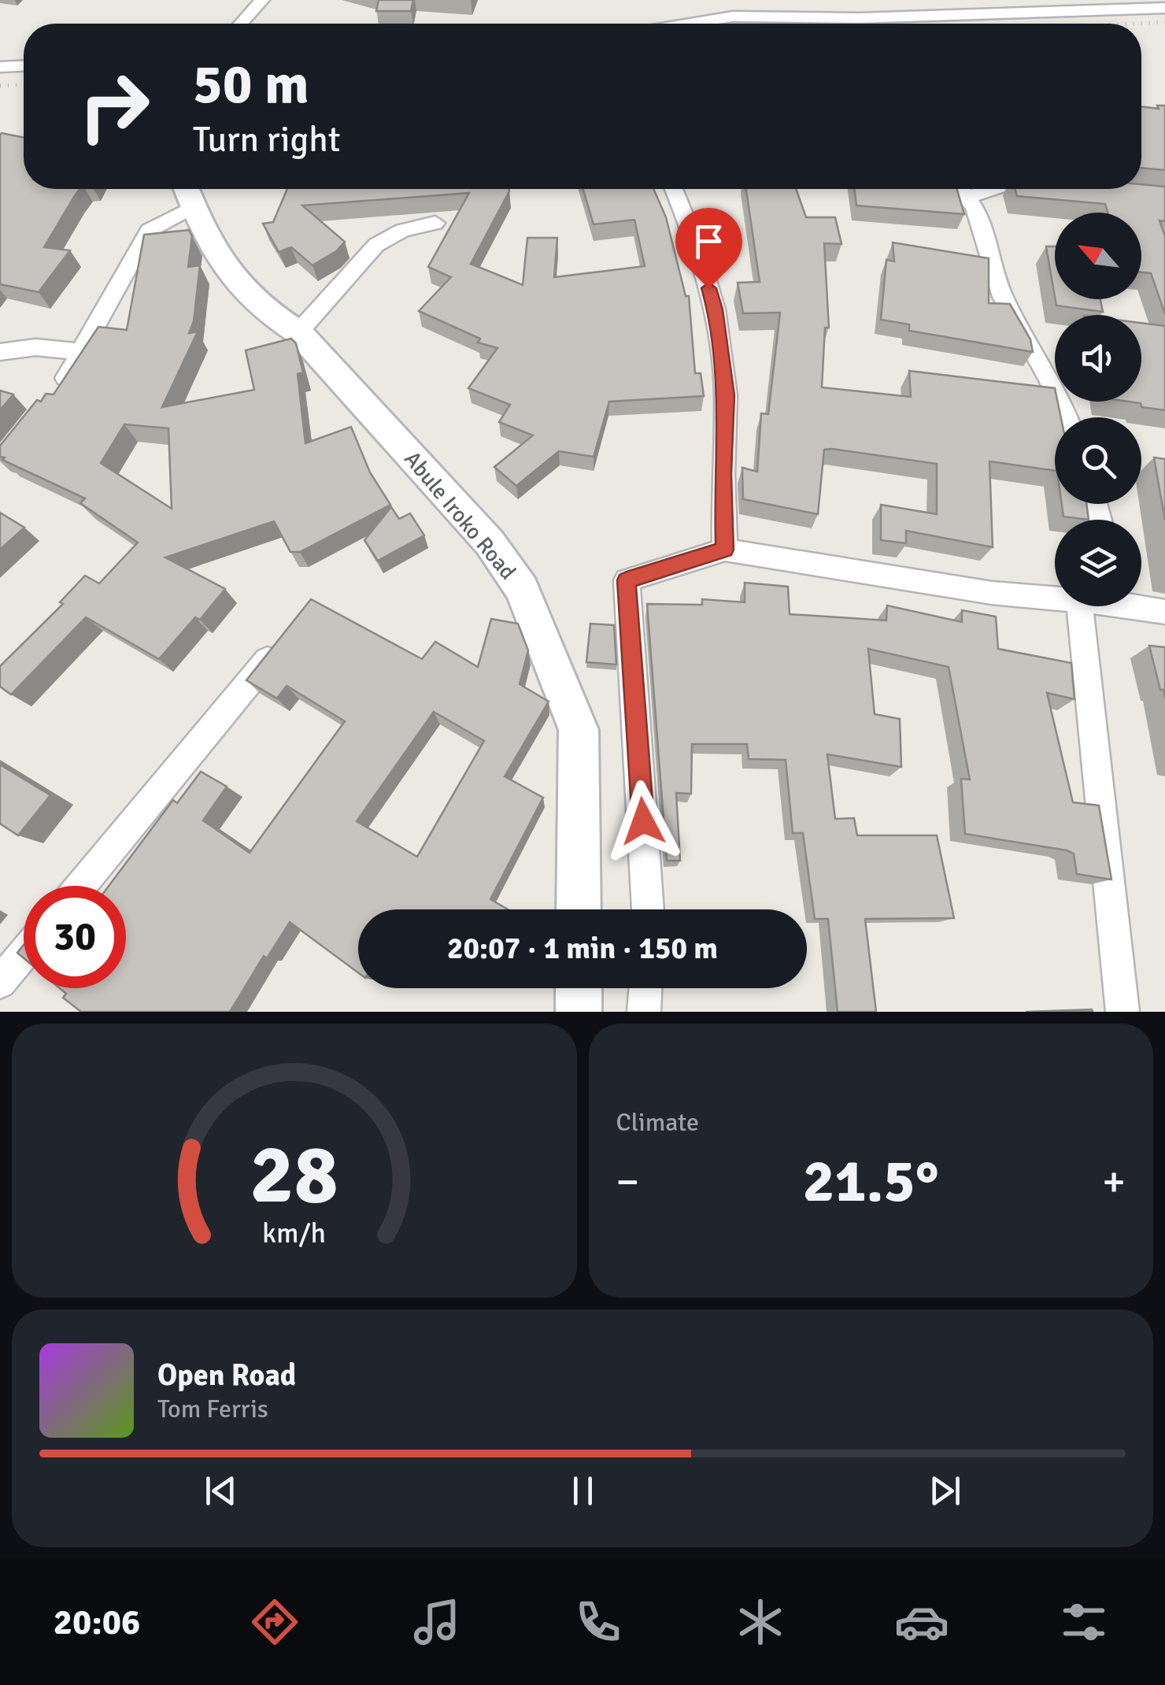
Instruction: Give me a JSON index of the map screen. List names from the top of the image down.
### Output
{
  "streets": {
    "street": ["Abule Iroko Road"]
  },
  "north": "top left",
  "page": {
    "turn": ["50 m", "Turn right"],
    "limit": "30",
    "trip": "20:07 · 1 min · 150 m",
    "tile": "Climate",
    "heat": ["−", "21.5°", "+"],
    "song": ["Open Road", "Tom Ferris"],
    "tabs": "20:06",
    "gauge": ["28", "km/h"]
  }
}
